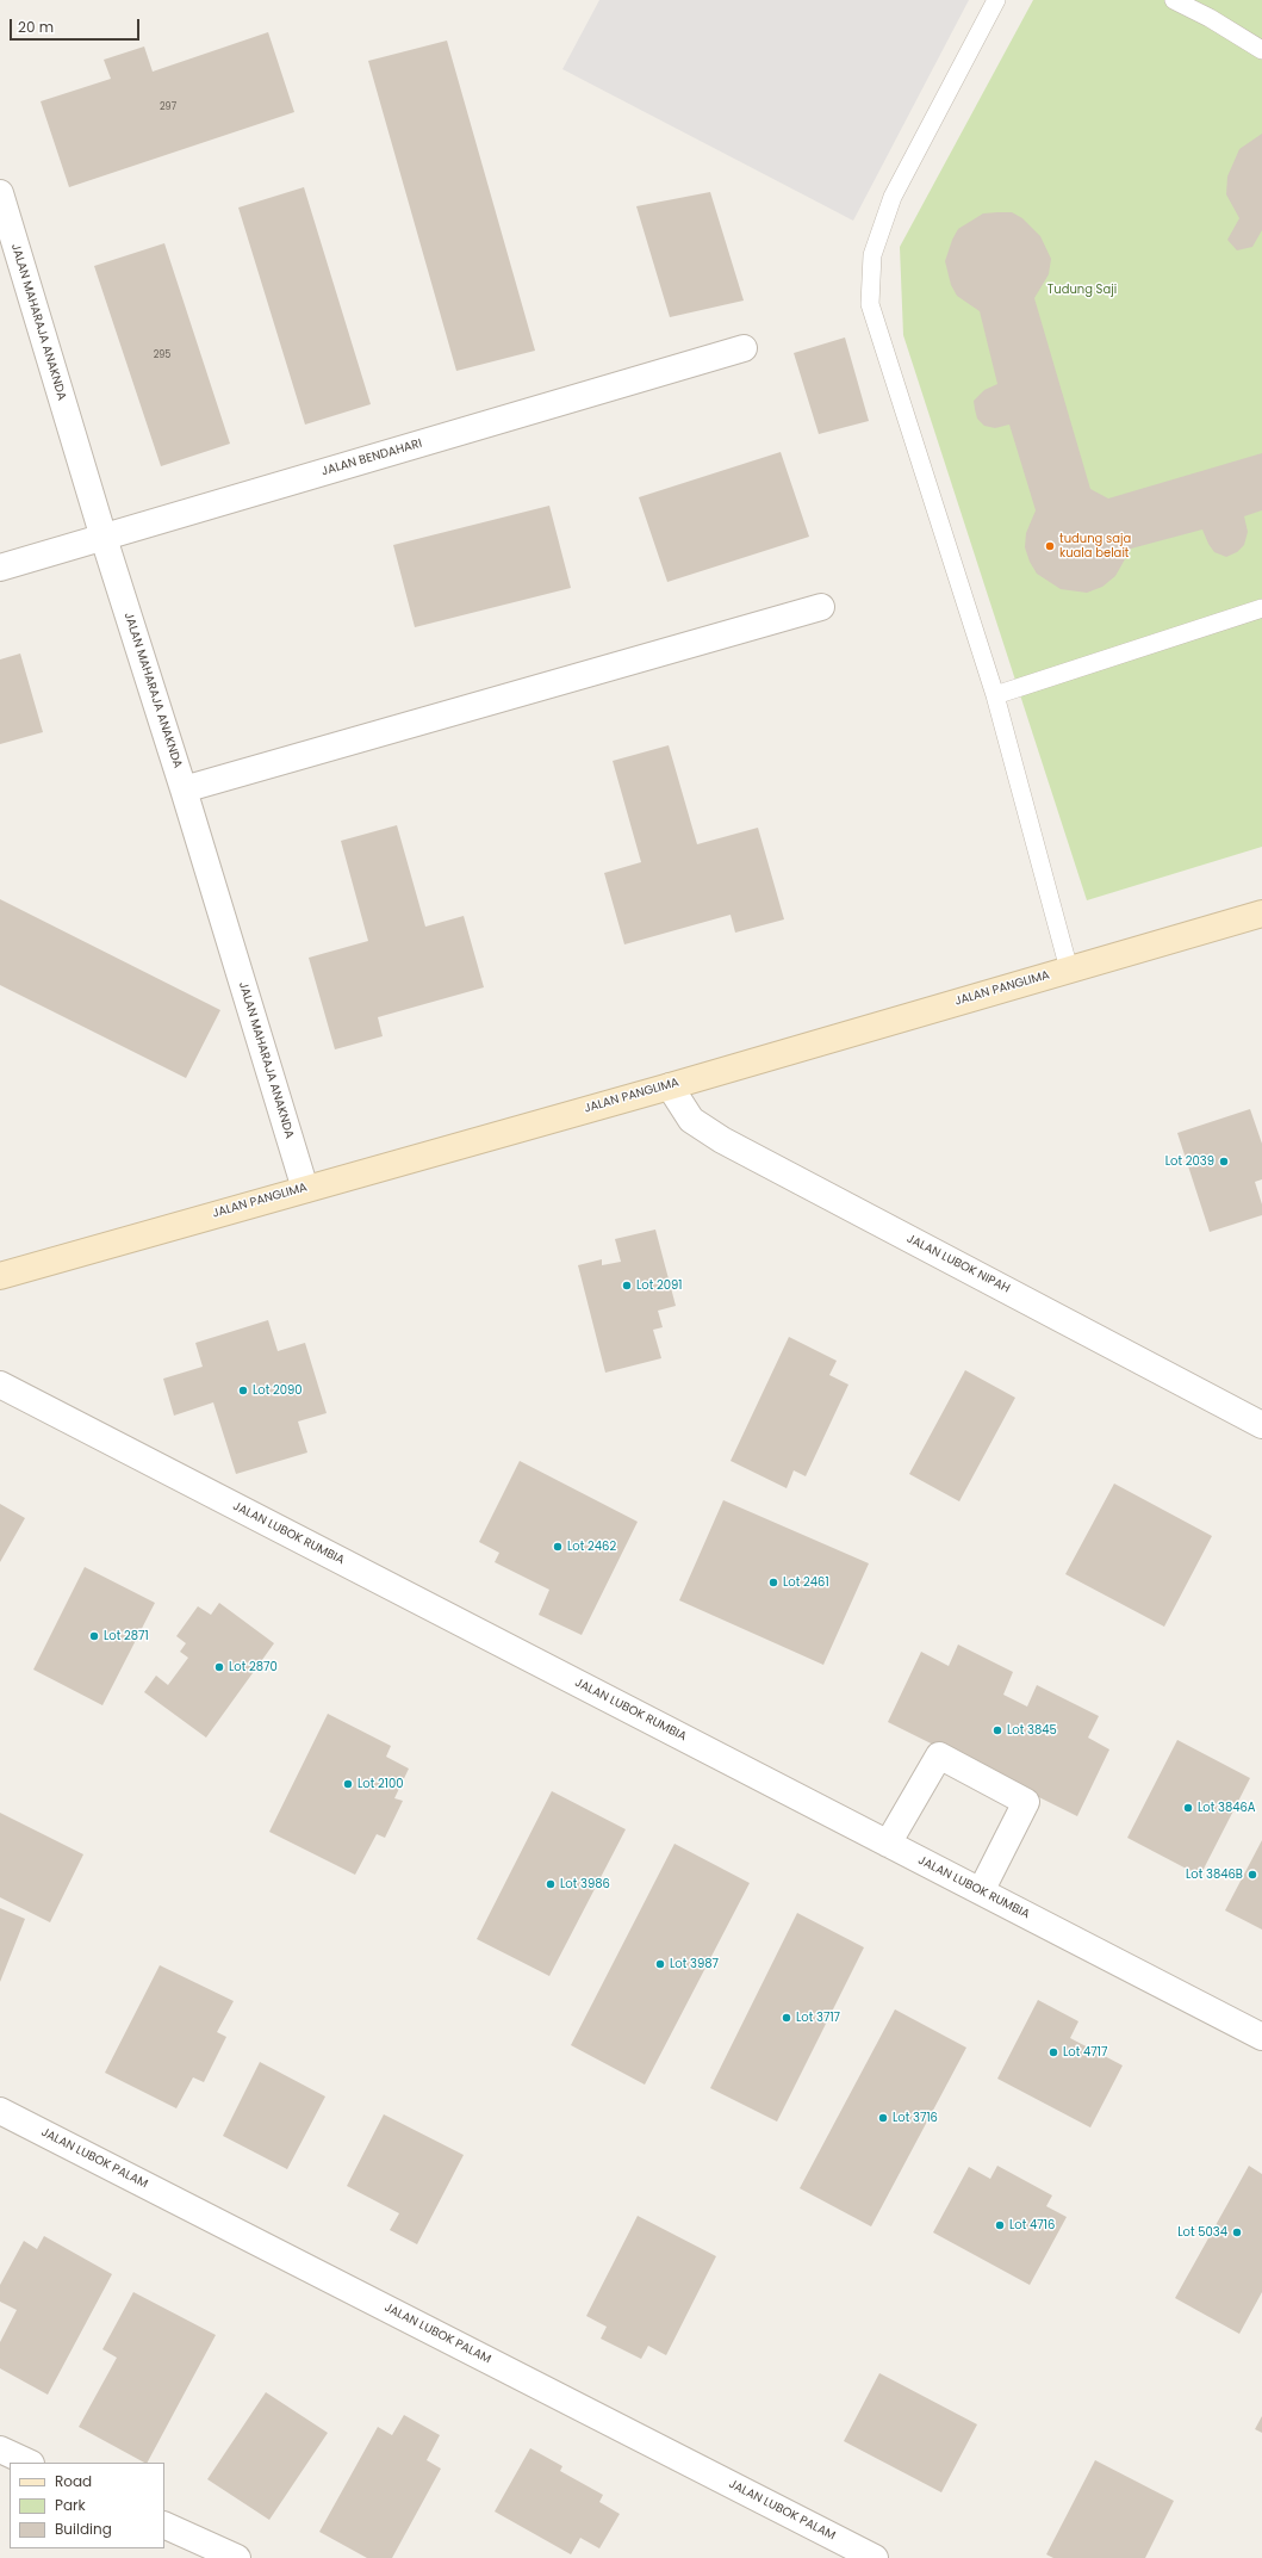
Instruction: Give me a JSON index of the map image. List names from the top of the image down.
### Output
{
  "streets": {
    "main road": ["JALAN PANGLIMA"],
    "street": [
      "JALAN MAHARAJA ANAKNDA",
      "JALAN BENDAHARI",
      "JALAN LUBOK NIPAH",
      "JALAN LUBOK RUMBIA",
      "JALAN LUBOK PALAM"
    ]
  },
  "crossings": [
    ["JALAN MAHARAJA ANAKNDA", "JALAN BENDAHARI"],
    ["JALAN MAHARAJA ANAKNDA", "JALAN PANGLIMA"],
    ["JALAN PANGLIMA", "JALAN LUBOK NIPAH"]
  ],
  "parks": ["Tudung Saji"],
  "places": [
    "tudung saja kuala belait",
    "Lot 2039",
    "Lot 2091",
    "Lot 2090",
    "Lot 2462",
    "Lot 2461",
    "Lot 2871",
    "Lot 2870",
    "Lot 3845",
    "Lot 2100",
    "Lot 3846A",
    "Lot 3846B",
    "Lot 3986",
    "Lot 3987",
    "Lot 3717",
    "Lot 4717",
    "Lot 3716",
    "Lot 4716",
    "Lot 5034"
  ],
  "house_numbers": ["297", "295"],
  "legend": ["Road", "Park", "Building"],
  "scale_bar": "20 m"
}
